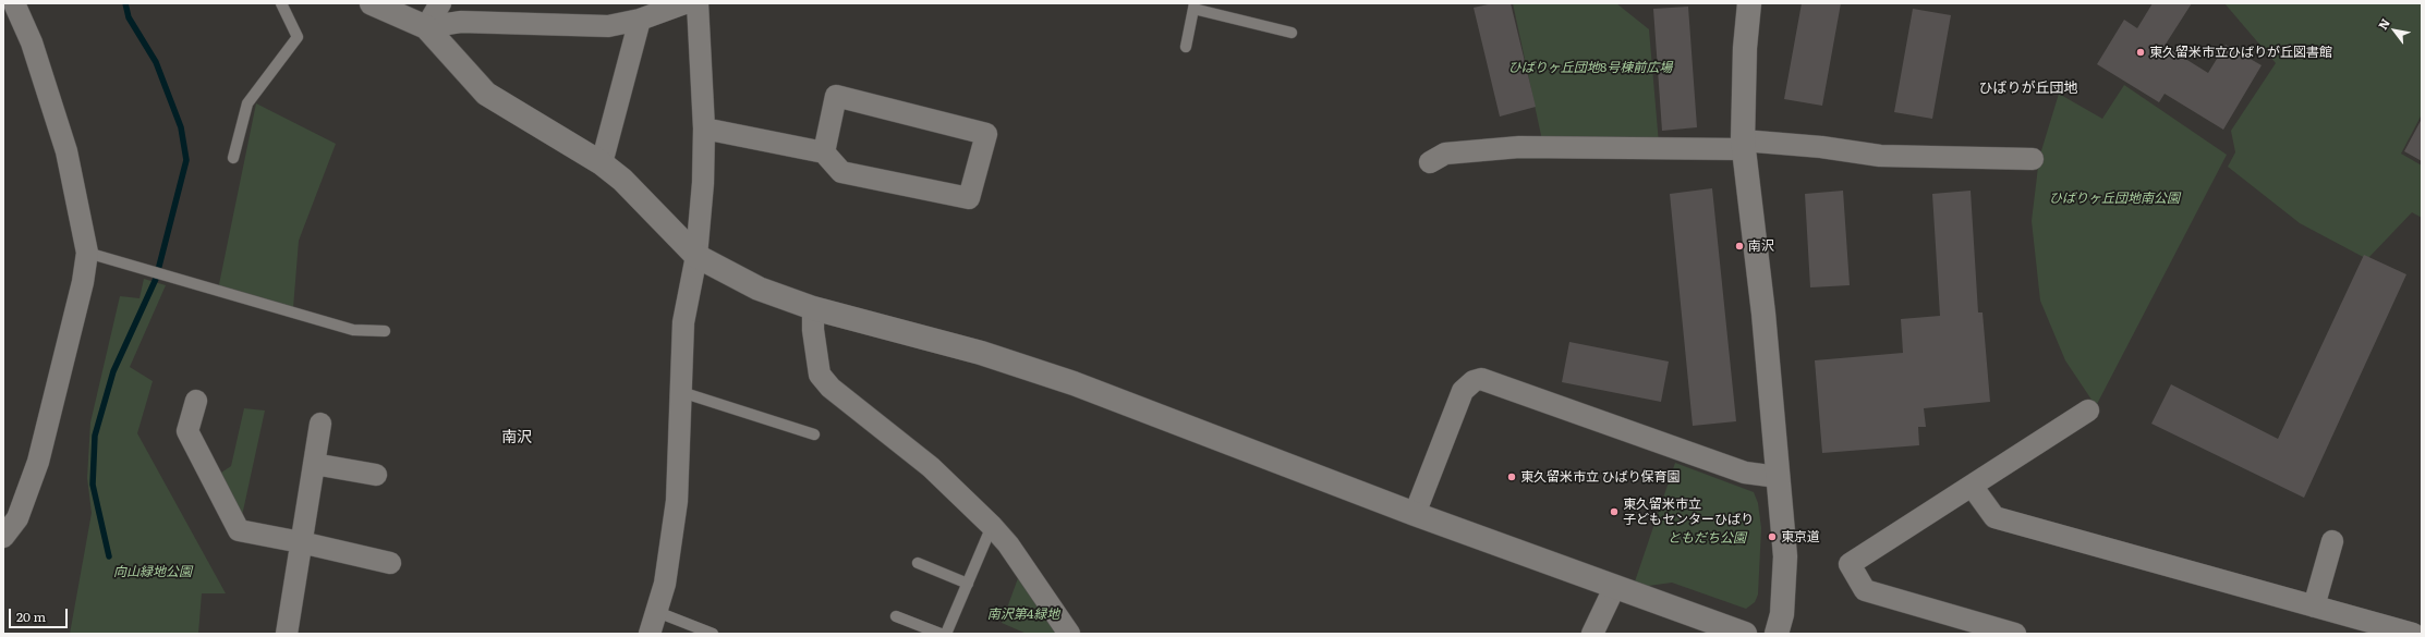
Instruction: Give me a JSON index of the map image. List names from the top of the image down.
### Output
{
  "districts": ["ひばりが丘団地", "南沢"],
  "parks": [
    "ひばりヶ丘団地8号棟前広場",
    "ひばりヶ丘団地南公園",
    "ともだち公園",
    "向山緑地公園",
    "南沢第4緑地"
  ],
  "places": [
    "東久留米市立ひばりが丘図書館",
    "南沢",
    "東久留米市立 ひばり保育園",
    "東久留米市立 子どもセンターひばり",
    "東京道"
  ],
  "scale_bar": "20 m",
  "north": "top left"
}
